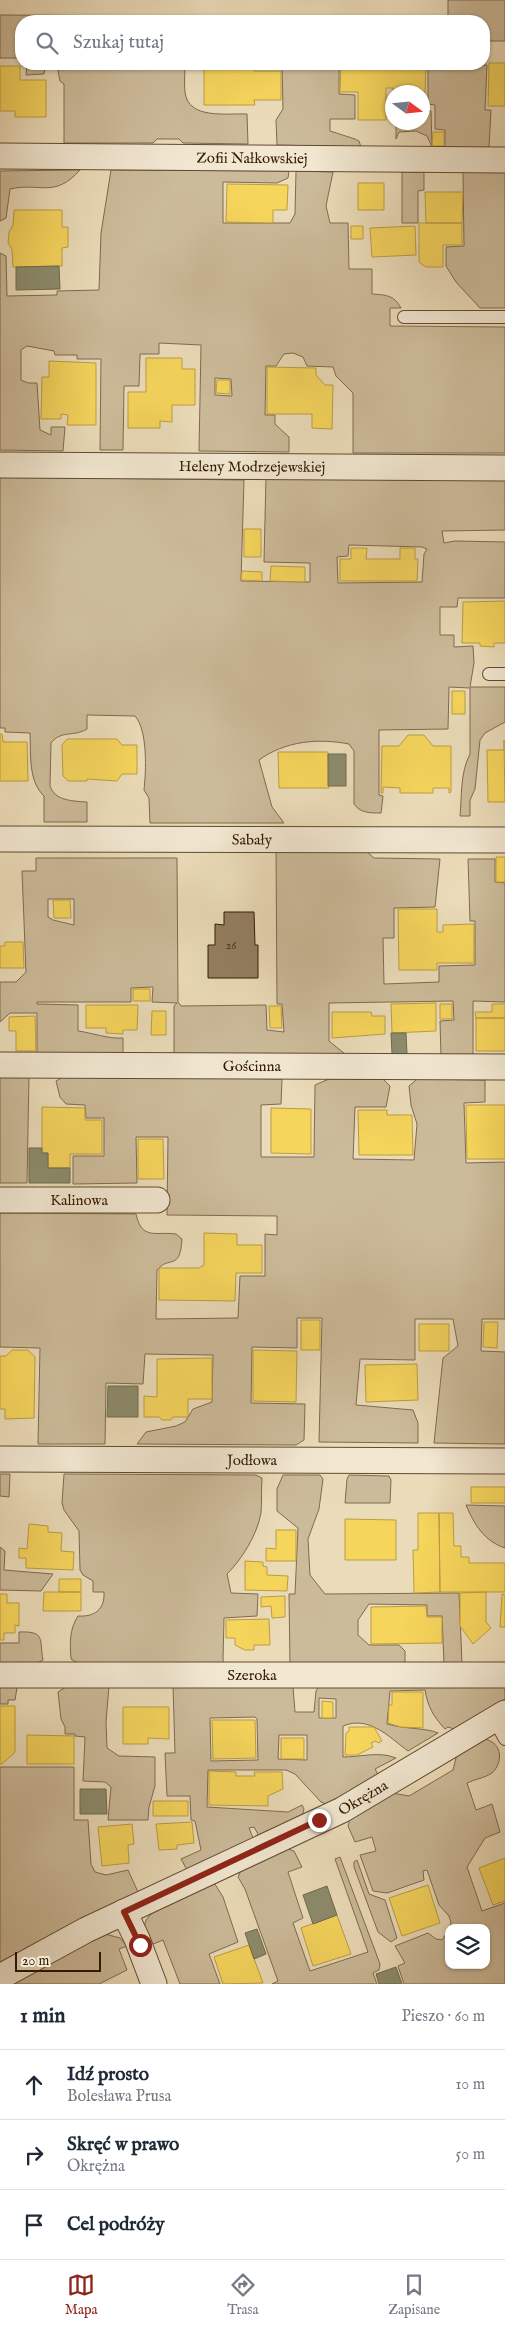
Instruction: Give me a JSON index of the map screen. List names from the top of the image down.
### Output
{
  "streets": {
    "street": [
      "Zofii Nałkowskiej",
      "Heleny Modrzejewskiej",
      "Sabały",
      "Gościnna",
      "Kalinowa",
      "Jodłowa",
      "Szeroka",
      "Okrężna"
    ]
  },
  "house_numbers": ["26"],
  "scale_bar": "20 m",
  "north": "right",
  "page": {
    "search": "Szukaj tutaj",
    "scale": "20 m",
    "heading": ["1 min", "Pieszo · 60 m"],
    "list": [
      ["Idź prosto", "Bolesława Prusa", "10 m"],
      ["Skręć w prawo", "Okrężna", "50 m"],
      "Cel podróży"
    ],
    "nav": ["Mapa", "Trasa", "Zapisane"]
  }
}
